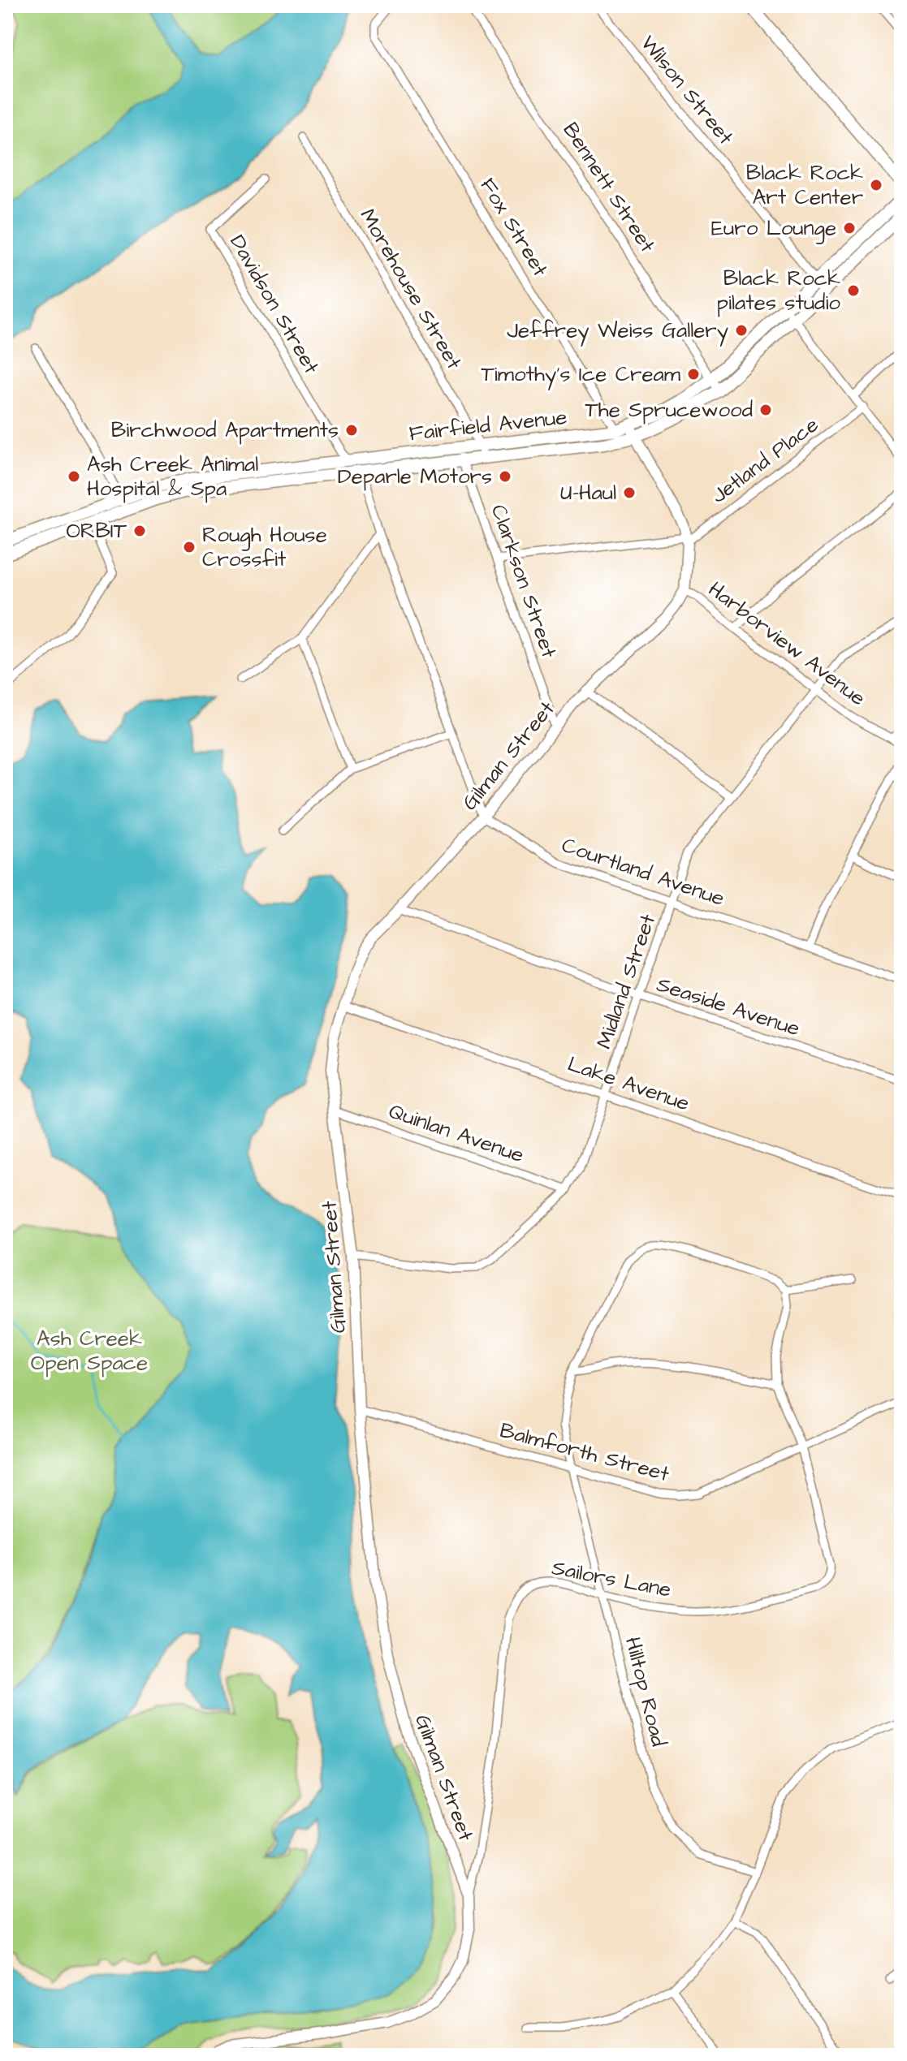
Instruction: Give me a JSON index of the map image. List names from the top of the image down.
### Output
{
  "streets": {
    "main road": ["Fairfield Avenue"],
    "street": [
      "Wilson Street",
      "Bennett Street",
      "Fox Street",
      "Morehouse Street",
      "Davidson Street",
      "Jetland Place",
      "Clarkson Street",
      "Harborview Avenue",
      "Gilman Street",
      "Courtland Avenue",
      "Midland Street",
      "Seaside Avenue",
      "Lake Avenue",
      "Quinlan Avenue",
      "Balmforth Street",
      "Sailors Lane",
      "Hilltop Road"
    ]
  },
  "crossings": [
    ["Wilson Street", "Fairfield Avenue"],
    ["Bennett Street", "Fairfield Avenue"],
    ["Fox Street", "Fairfield Avenue"],
    ["Morehouse Street", "Fairfield Avenue"],
    ["Davidson Street", "Fairfield Avenue"],
    ["Fairfield Avenue", "Clarkson Street"],
    ["Clarkson Street", "Gilman Street"],
    ["Harborview Avenue", "Gilman Street"],
    ["Harborview Avenue", "Midland Street"],
    ["Gilman Street", "Courtland Avenue"],
    ["Gilman Street", "Midland Street"],
    ["Gilman Street", "Seaside Avenue"],
    ["Gilman Street", "Lake Avenue"],
    ["Gilman Street", "Quinlan Avenue"],
    ["Gilman Street", "Balmforth Street"],
    ["Gilman Street", "Sailors Lane"],
    ["Courtland Avenue", "Midland Street"],
    ["Midland Street", "Seaside Avenue"],
    ["Midland Street", "Lake Avenue"],
    ["Midland Street", "Quinlan Avenue"],
    ["Balmforth Street", "Sailors Lane"],
    ["Balmforth Street", "Hilltop Road"],
    ["Sailors Lane", "Hilltop Road"]
  ],
  "parks": ["Ash Creek Open Space"],
  "places": [
    "Black Rock Art Center",
    "Euro Lounge",
    "Black Rock pilates studio",
    "Jeffrey Weiss Gallery",
    "Timothy's Ice Cream",
    "The Sprucewood",
    "Birchwood Apartments",
    "Ash Creek Animal Hospital & Spa",
    "Deparle Motors",
    "U-Haul",
    "ORBIT",
    "Rough House Crossfit"
  ]
}
